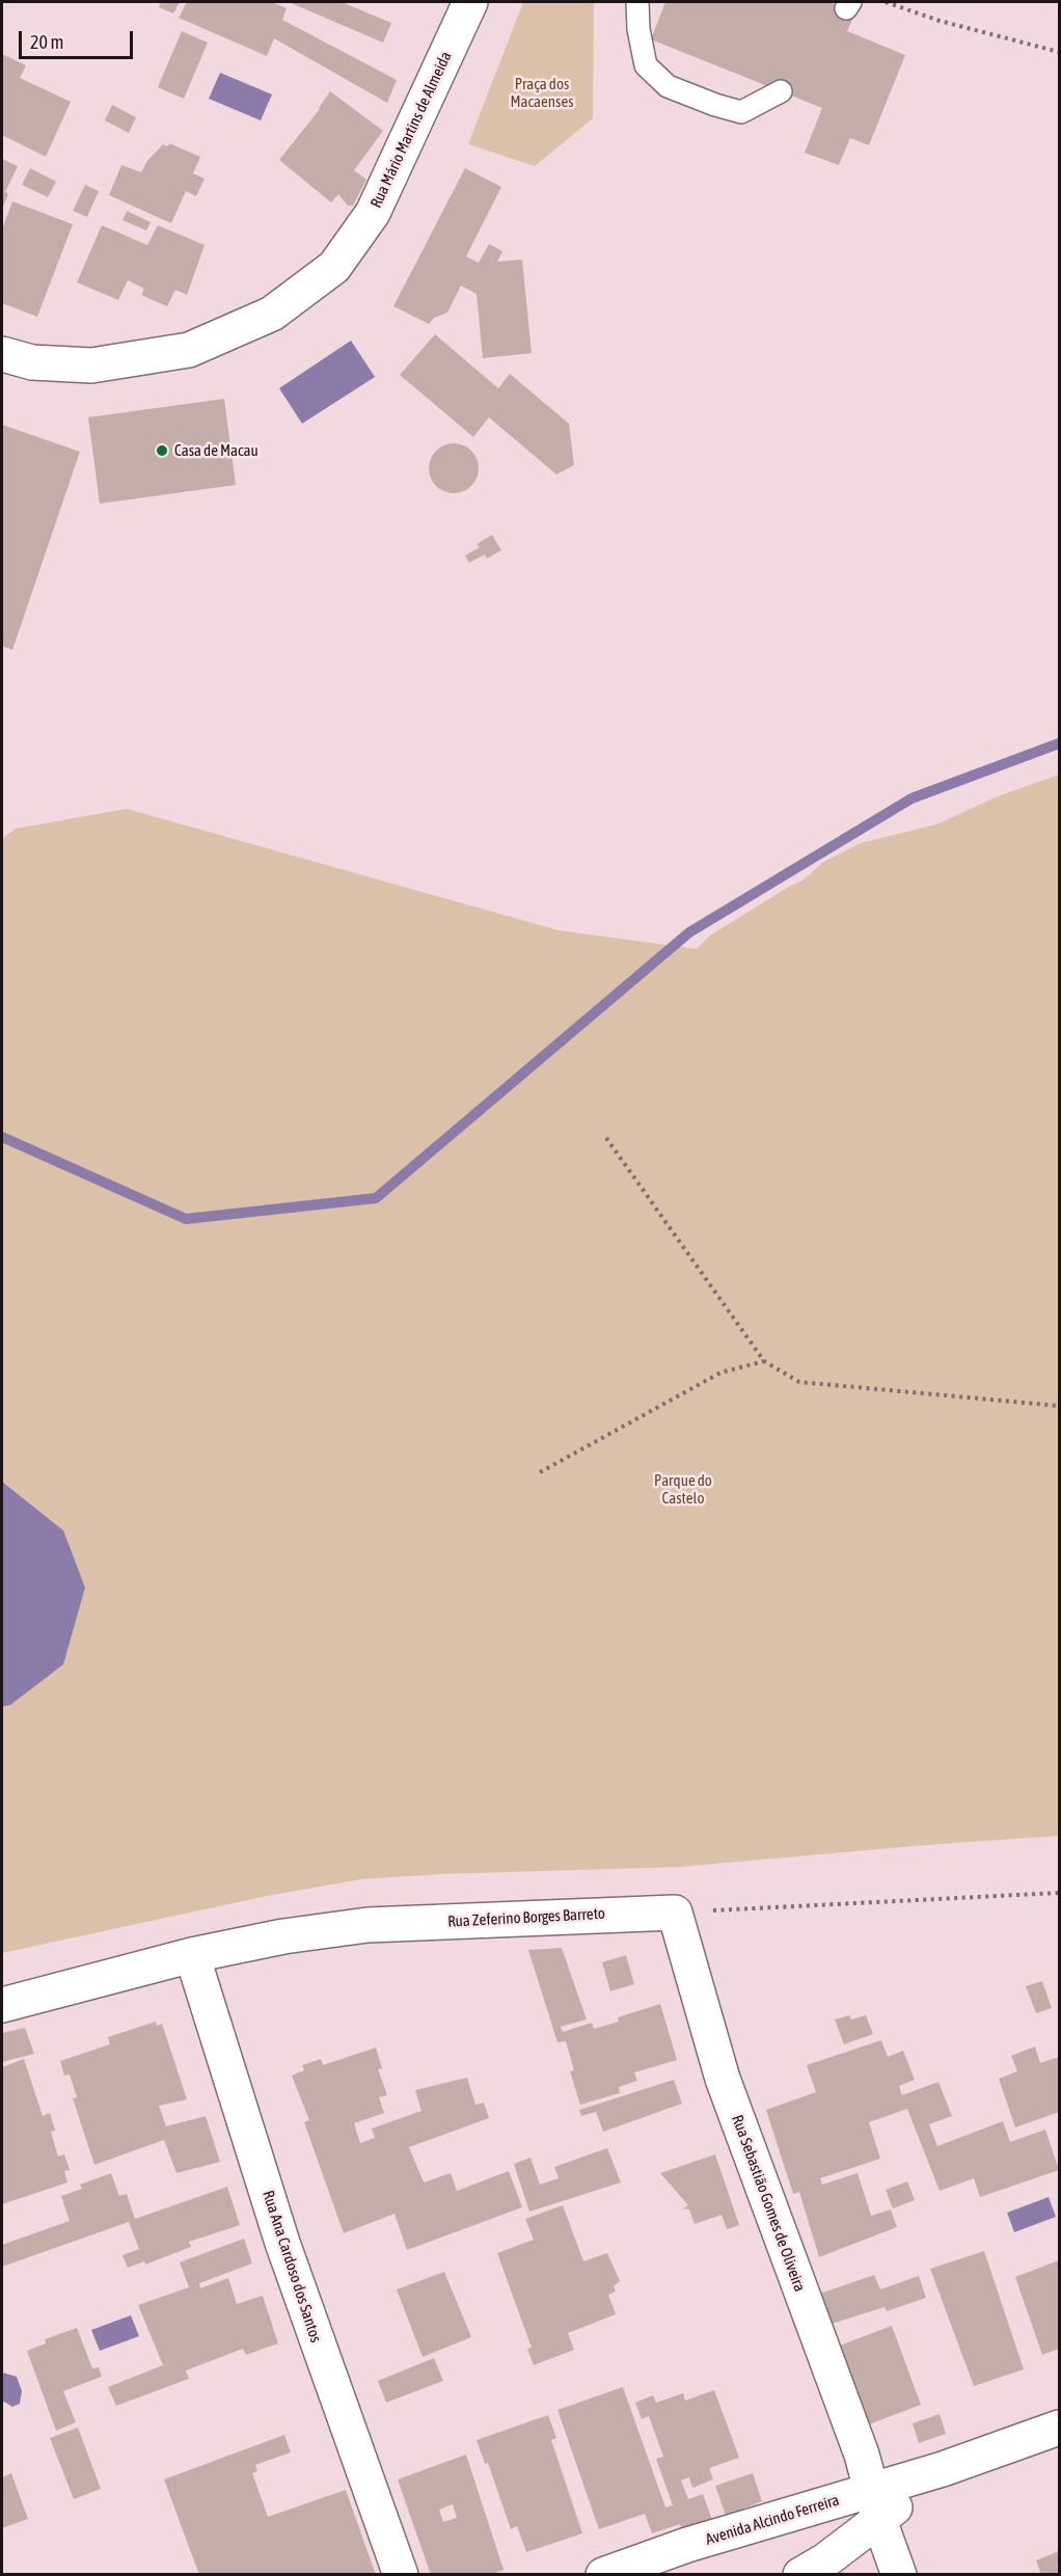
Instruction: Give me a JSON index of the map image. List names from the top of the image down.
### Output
{
  "streets": {
    "street": [
      "Rua Mário Martins de Almeida",
      "Rua Zeferino Borges Barreto",
      "Rua Sebastião Gomes de Oliveira",
      "Rua Ana Cardoso dos Santos",
      "Avenida Alcindo Ferreira"
    ]
  },
  "crossings": [
    ["Rua Zeferino Borges Barreto", "Rua Sebastião Gomes de Oliveira"],
    ["Rua Zeferino Borges Barreto", "Rua Ana Cardoso dos Santos"],
    ["Rua Sebastião Gomes de Oliveira", "Avenida Alcindo Ferreira"]
  ],
  "parks": ["Praça dos Macaenses", "Parque do Castelo"],
  "places": ["Casa de Macau"],
  "scale_bar": "20 m"
}
